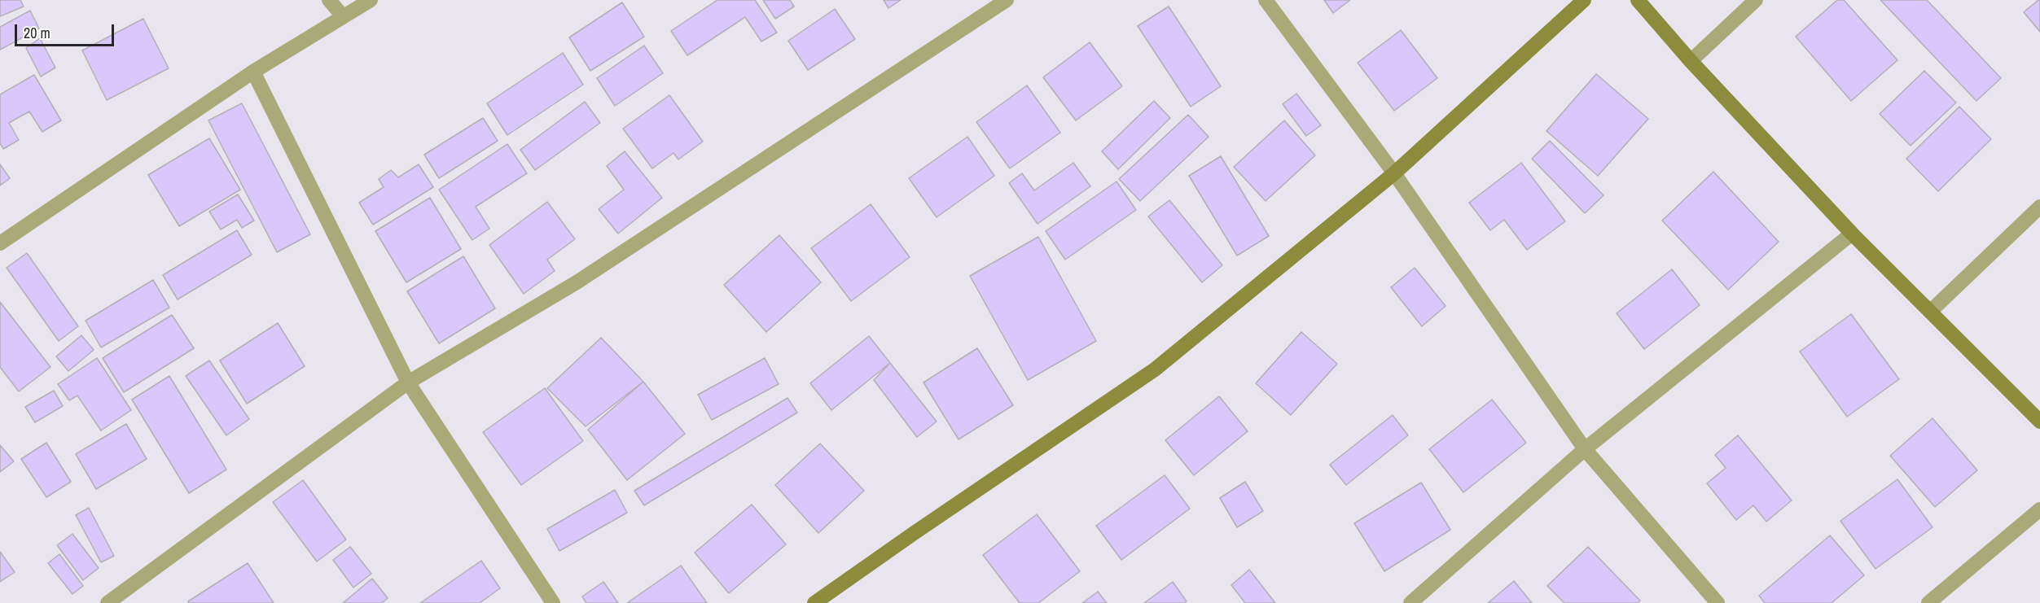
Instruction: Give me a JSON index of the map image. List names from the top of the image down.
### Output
{
  "scale_bar": "20 m"
}
